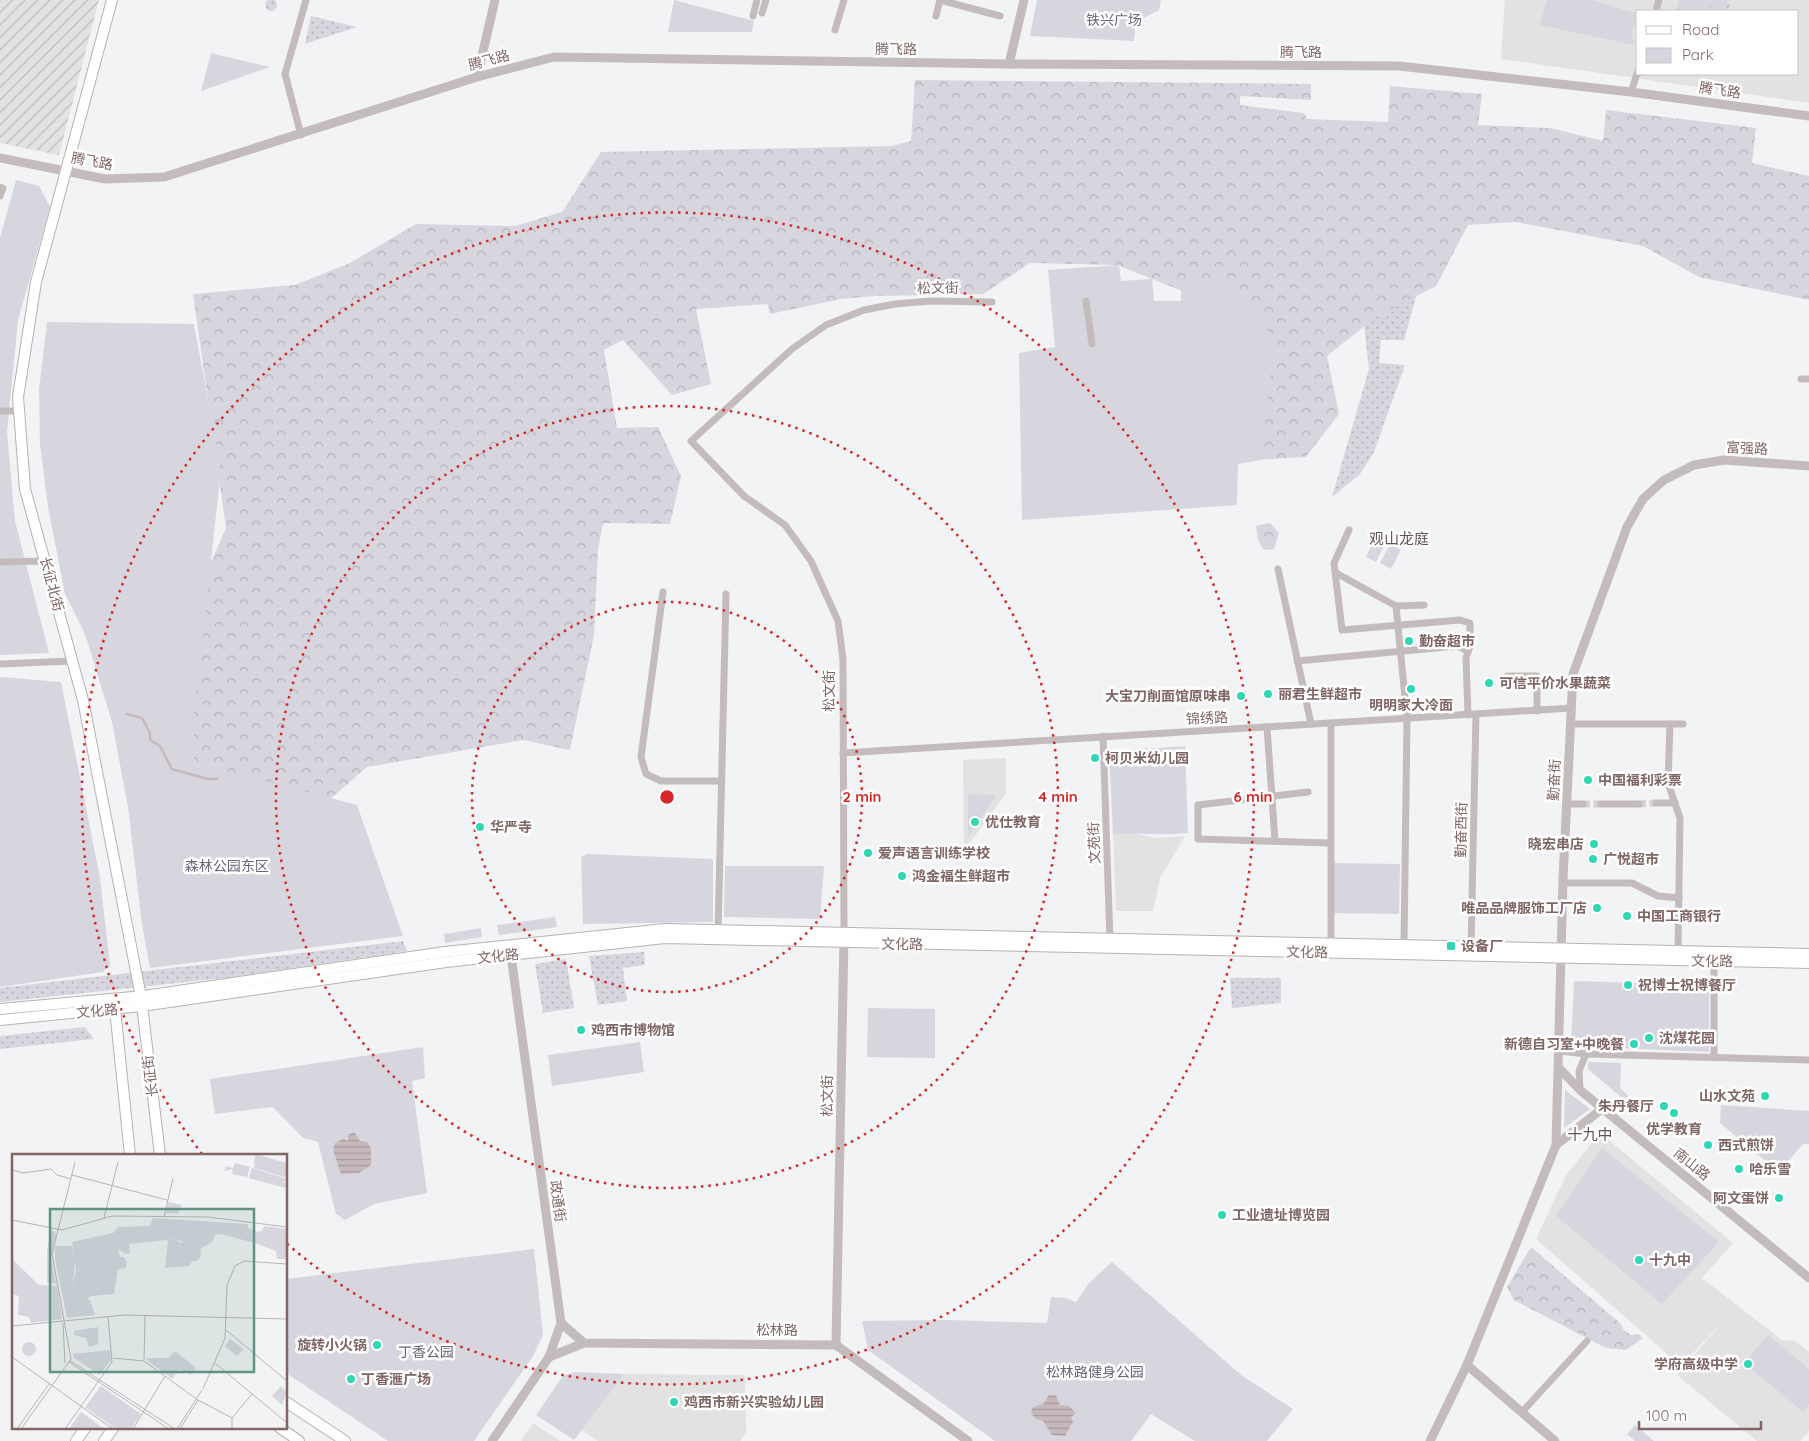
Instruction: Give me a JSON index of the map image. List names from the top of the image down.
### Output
{
  "streets": {
    "main road": ["长征北街", "文化路", "长征街"],
    "street": [
      "腾飞路",
      "松文街",
      "富强路",
      "锦绣路",
      "勤奋街",
      "勤奋西街",
      "文苑街",
      "南山路",
      "政通街",
      "松林路"
    ]
  },
  "crossings": [
    ["腾飞路", "长征北街"],
    ["松文街", "锦绣路"],
    ["松文街", "文化路"],
    ["松文街", "松林路"],
    ["富强路", "勤奋街"],
    ["长征北街", "文化路"],
    ["长征北街", "长征街"],
    ["锦绣路", "勤奋街"],
    ["锦绣路", "勤奋西街"],
    ["锦绣路", "文苑街"],
    ["勤奋街", "文化路"],
    ["勤奋街", "南山路"],
    ["勤奋西街", "文化路"],
    ["文苑街", "文化路"],
    ["文化路", "长征街"],
    ["文化路", "政通街"]
  ],
  "districts": ["观山龙庭", "十九中"],
  "parks": [
    "铁兴广场",
    "森林公园东区",
    "丁香公园",
    "松林路健身公园"
  ],
  "places": {
    "other": [
      "勤奋超市",
      "可信平价水果蔬菜",
      "明明家大冷面",
      "丽君生鲜超市",
      "大宝刀削面馆原味串",
      "柯贝米幼儿园",
      "中国福利彩票",
      "优仕教育",
      "华严寺",
      "晓宏串店",
      "爱声语言训练学校",
      "广悦超市",
      "鸿金福生鲜超市",
      "唯品品牌服饰工厂店",
      "中国工商银行",
      "祝博士祝博餐厅",
      "鸡西市博物馆",
      "沈煤花园",
      "新德自习室+中晚餐",
      "山水文苑",
      "朱丹餐厅",
      "优学教育",
      "西式煎饼",
      "哈乐雪",
      "阿文蛋饼",
      "工业遗址博览园",
      "十九中",
      "旋转小火锅",
      "学府高级中学",
      "丁香滙广场",
      "鸡西市新兴实验幼儿园"
    ],
    "transit": ["设备厂"]
  },
  "legend": ["Road", "Park"],
  "scale_bar": "100 m",
  "rings": ["2 min", "4 min", "6 min"]
}
